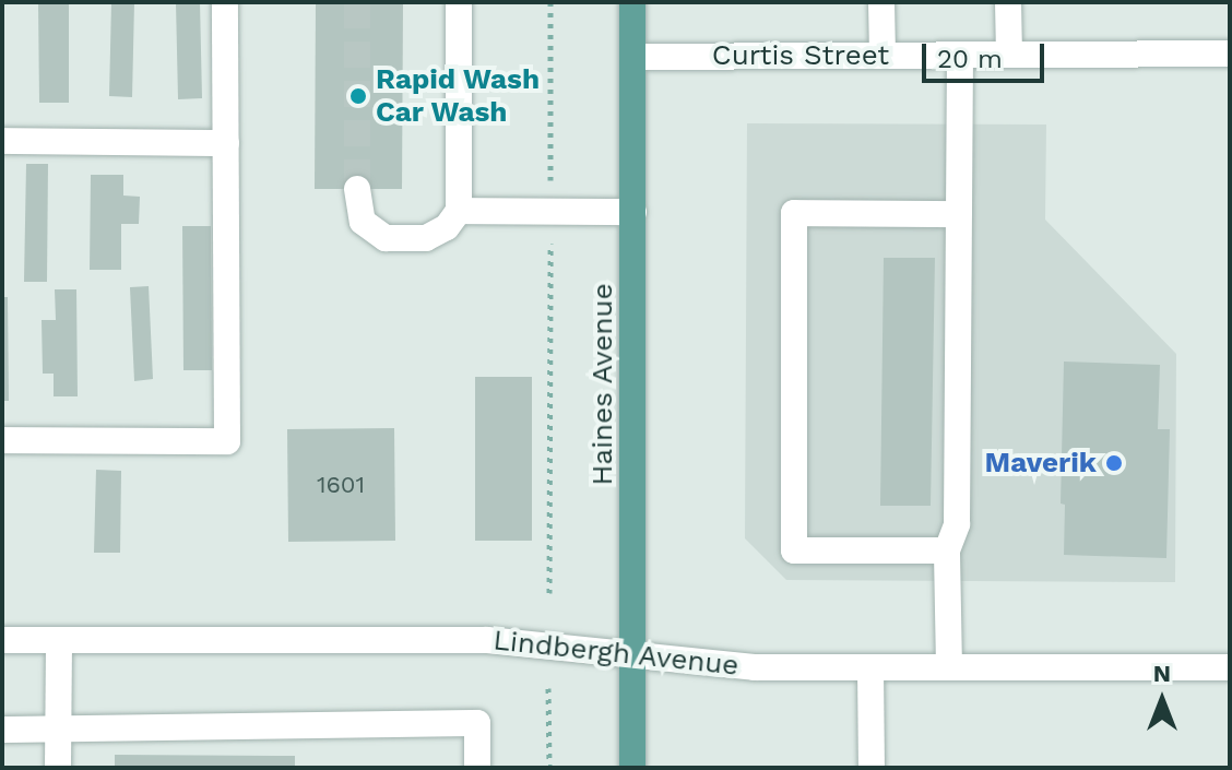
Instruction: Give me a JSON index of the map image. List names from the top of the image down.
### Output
{
  "streets": {
    "main road": ["Haines Avenue"],
    "street": ["Curtis Street", "Lindbergh Avenue"]
  },
  "crossings": [
    ["Curtis Street", "Haines Avenue"],
    ["Haines Avenue", "Lindbergh Avenue"]
  ],
  "places": ["Rapid Wash Car Wash", "Maverik"],
  "house_numbers": ["1601"],
  "scale_bar": "20 m",
  "north": "top"
}
